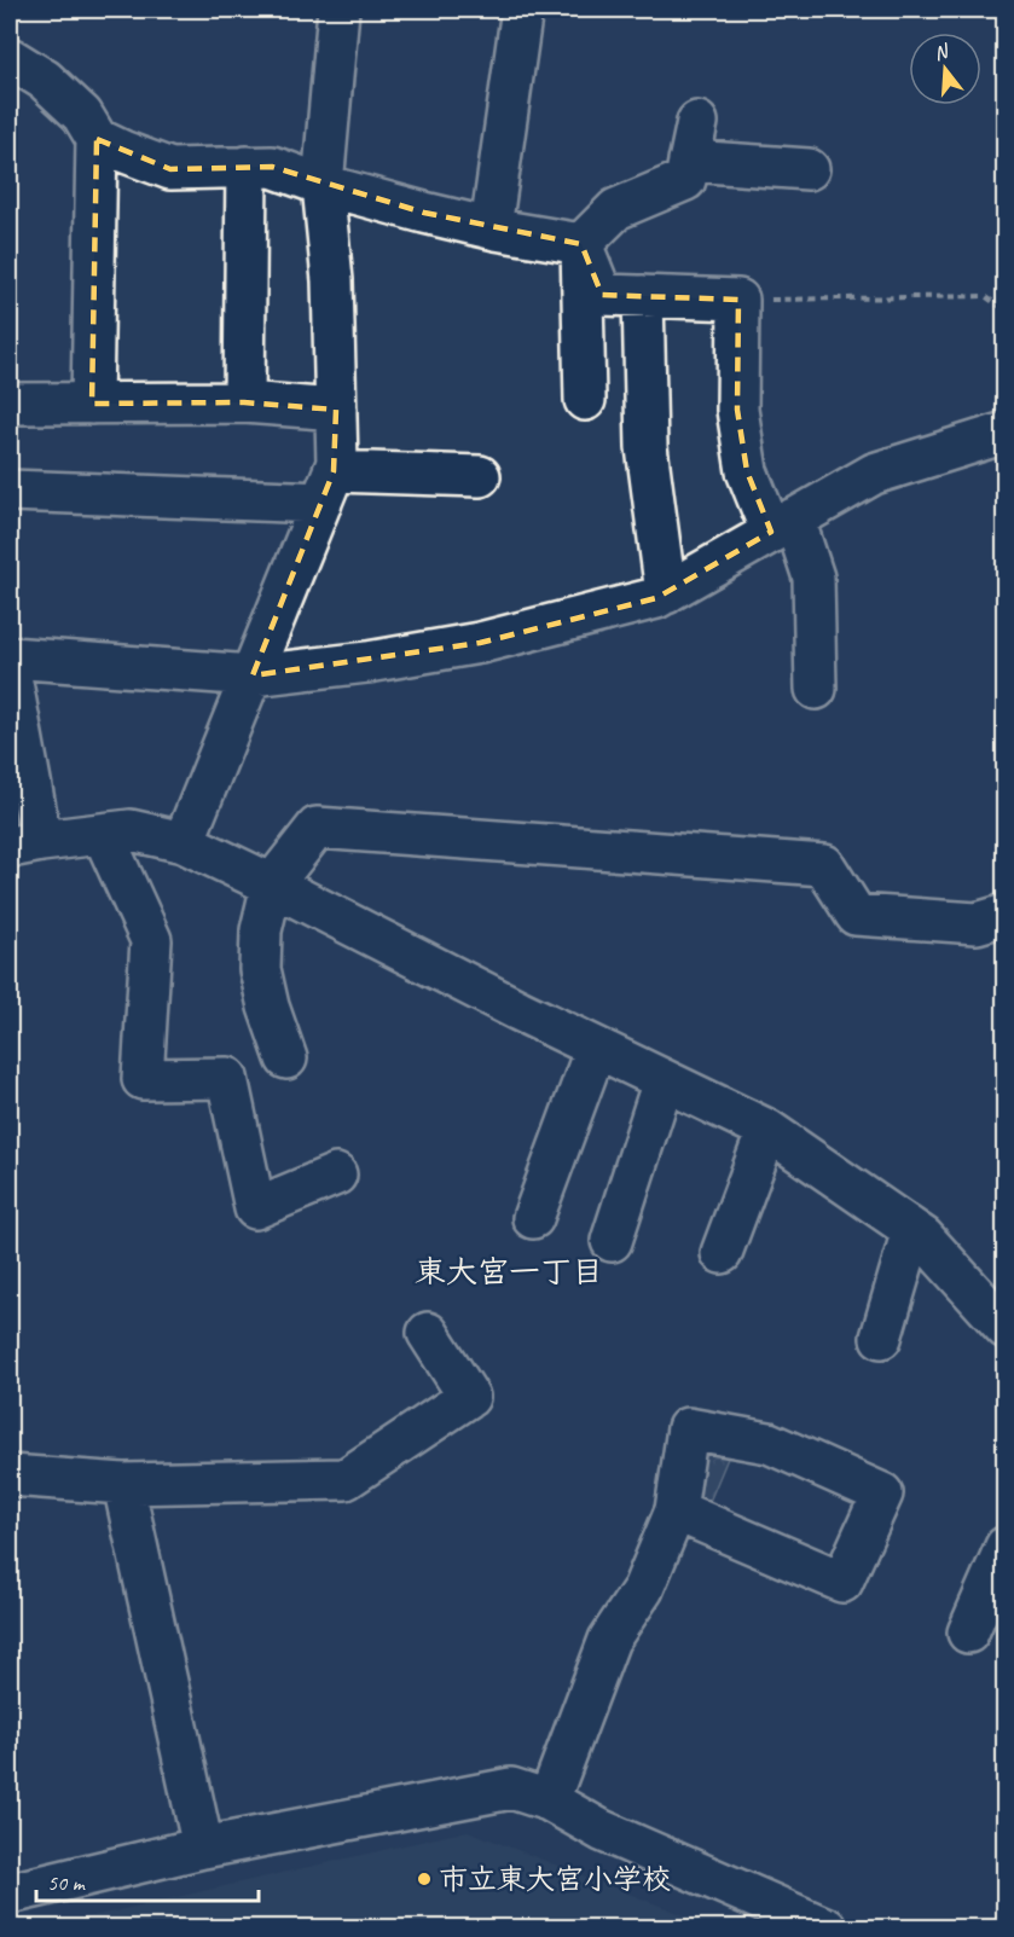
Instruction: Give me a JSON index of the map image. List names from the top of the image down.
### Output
{
  "districts": ["東大宮一丁目"],
  "places": ["市立東大宮小学校"],
  "scale_bar": "50 m",
  "north": "top"
}
